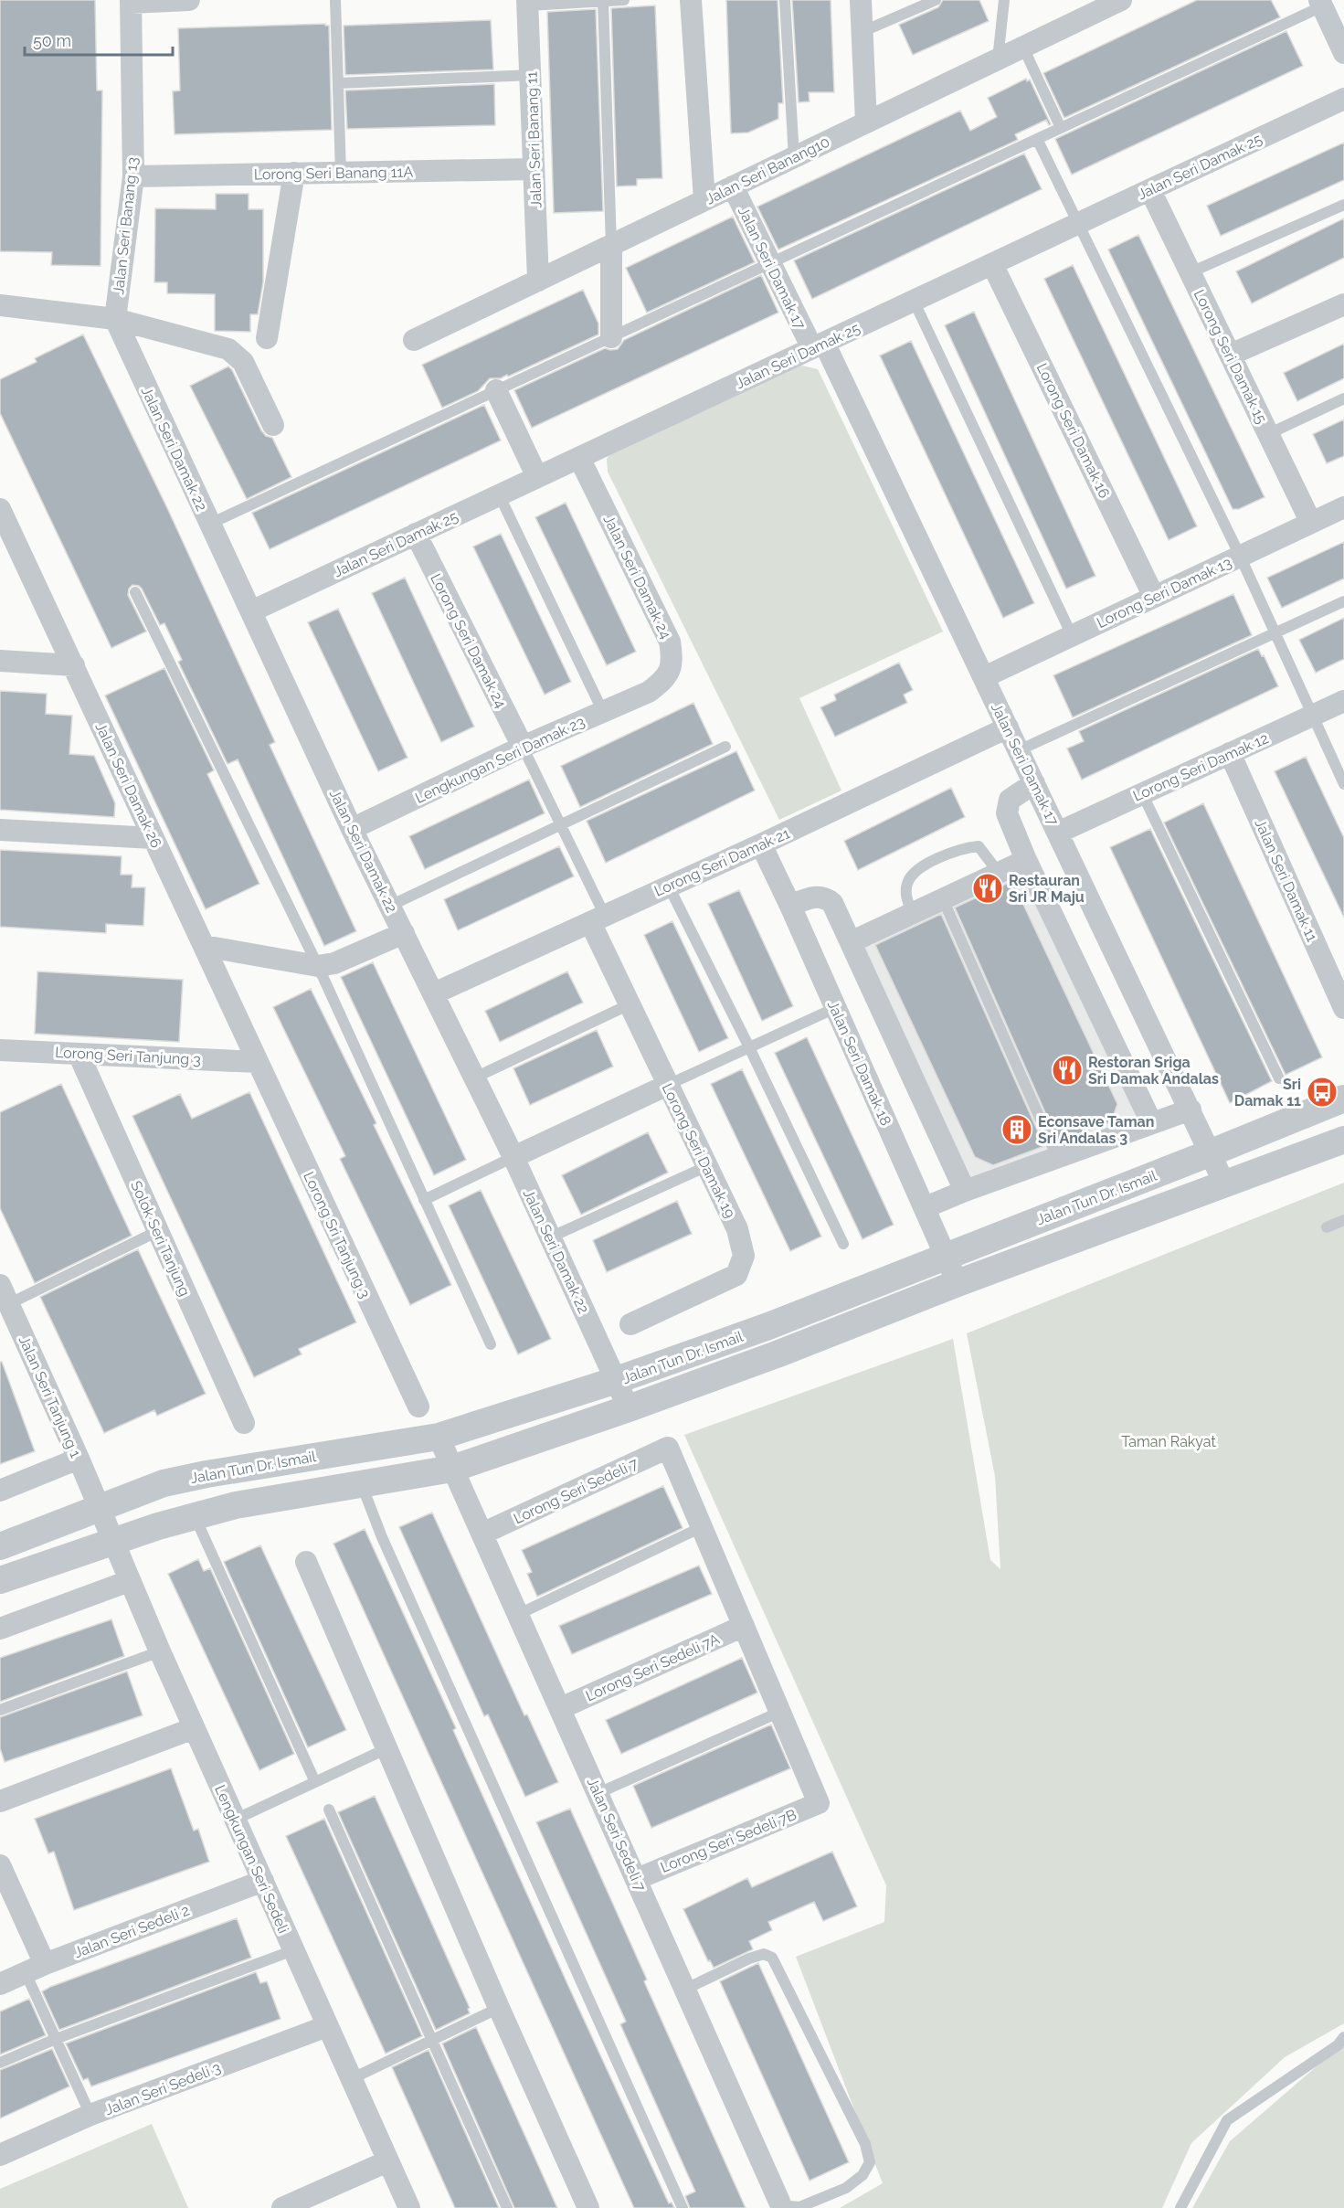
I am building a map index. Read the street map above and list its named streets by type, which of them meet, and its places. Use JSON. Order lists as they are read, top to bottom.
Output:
{
  "streets": {
    "street": [
      "Jalan Seri Banang 11",
      "Jalan Seri Damak 25",
      "Jalan Seri Banang10",
      "Lorong Seri Banang 11A",
      "Jalan Seri Banang 13",
      "Jalan Seri Damak 17",
      "Lorong Seri Damak 15",
      "Lorong Seri Damak 16",
      "Jalan Seri Damak 22",
      "Jalan Seri Damak 24",
      "Lorong Seri Damak 13",
      "Lorong Seri Damak 24",
      "Lengkungan Seri Damak 23",
      "Lorong Seri Damak 12",
      "Jalan Seri Damak 26",
      "Lorong Seri Damak 21",
      "Jalan Seri Damak 11",
      "Lorong Seri Tanjung 3",
      "Jalan Seri Damak 18",
      "Lorong Seri Damak 19",
      "Jalan Tun Dr. Ismail",
      "Lorong Sri Tanjung 3",
      "Solok Seri Tanjung",
      "Jalan Seri Tanjung 1",
      "Lorong Seri Sedeli 7",
      "Lorong Seri Sedeli 7A",
      "Jalan Seri Sedeli 7",
      "Lorong Seri Sedeli 7B",
      "Lengkungan Seri Sedeli",
      "Jalan Seri Sedeli 2",
      "Jalan Seri Sedeli 3"
    ]
  },
  "crossings": [
    ["Jalan Seri Banang 11", "Jalan Seri Banang10"],
    ["Jalan Seri Banang 11", "Lorong Seri Banang 11A"],
    ["Jalan Seri Damak 25", "Jalan Seri Damak 17"],
    ["Jalan Seri Damak 25", "Lorong Seri Damak 15"],
    ["Jalan Seri Damak 25", "Lorong Seri Damak 16"],
    ["Jalan Seri Damak 25", "Jalan Seri Damak 22"],
    ["Jalan Seri Damak 25", "Jalan Seri Damak 24"],
    ["Jalan Seri Damak 25", "Lorong Seri Damak 24"],
    ["Jalan Seri Banang10", "Jalan Seri Damak 17"],
    ["Lorong Seri Banang 11A", "Jalan Seri Banang 13"],
    ["Jalan Seri Banang 13", "Jalan Seri Damak 22"],
    ["Jalan Seri Damak 17", "Lorong Seri Damak 13"],
    ["Jalan Seri Damak 17", "Lorong Seri Damak 12"],
    ["Jalan Seri Damak 17", "Lorong Seri Damak 21"],
    ["Jalan Seri Damak 17", "Jalan Tun Dr. Ismail"],
    ["Lorong Seri Damak 15", "Lorong Seri Damak 13"],
    ["Lorong Seri Damak 16", "Lorong Seri Damak 13"],
    ["Jalan Seri Damak 22", "Lengkungan Seri Damak 23"],
    ["Jalan Seri Damak 22", "Lorong Seri Damak 21"],
    ["Jalan Seri Damak 22", "Jalan Tun Dr. Ismail"],
    ["Jalan Seri Damak 24", "Lengkungan Seri Damak 23"],
    ["Lorong Seri Damak 24", "Lengkungan Seri Damak 23"],
    ["Lorong Seri Damak 12", "Jalan Seri Damak 11"],
    ["Jalan Seri Damak 26", "Lorong Seri Tanjung 3"],
    ["Jalan Seri Damak 26", "Lorong Sri Tanjung 3"],
    ["Lorong Seri Damak 21", "Jalan Seri Damak 18"],
    ["Lorong Seri Damak 21", "Lorong Seri Damak 19"],
    ["Lorong Seri Tanjung 3", "Lorong Sri Tanjung 3"],
    ["Lorong Seri Tanjung 3", "Solok Seri Tanjung"],
    ["Jalan Seri Damak 18", "Jalan Tun Dr. Ismail"],
    ["Jalan Tun Dr. Ismail", "Jalan Seri Tanjung 1"],
    ["Jalan Tun Dr. Ismail", "Jalan Seri Sedeli 7"],
    ["Jalan Tun Dr. Ismail", "Lengkungan Seri Sedeli"],
    ["Jalan Seri Tanjung 1", "Lengkungan Seri Sedeli"],
    ["Lorong Seri Sedeli 7", "Jalan Seri Sedeli 7"],
    ["Lorong Seri Sedeli 7A", "Jalan Seri Sedeli 7"],
    ["Jalan Seri Sedeli 7", "Lorong Seri Sedeli 7B"],
    ["Lengkungan Seri Sedeli", "Jalan Seri Sedeli 2"],
    ["Lengkungan Seri Sedeli", "Jalan Seri Sedeli 3"]
  ],
  "parks": ["Taman Rakyat"],
  "places": {
    "restaurant": ["Restauran Sri JR Maju", "Restoran Sriga Sri Damak Andalas"],
    "bus stop": ["Sri Damak 11"],
    "building": ["Econsave Taman Sri Andalas 3"]
  },
  "scale_bar": "50 m"
}
